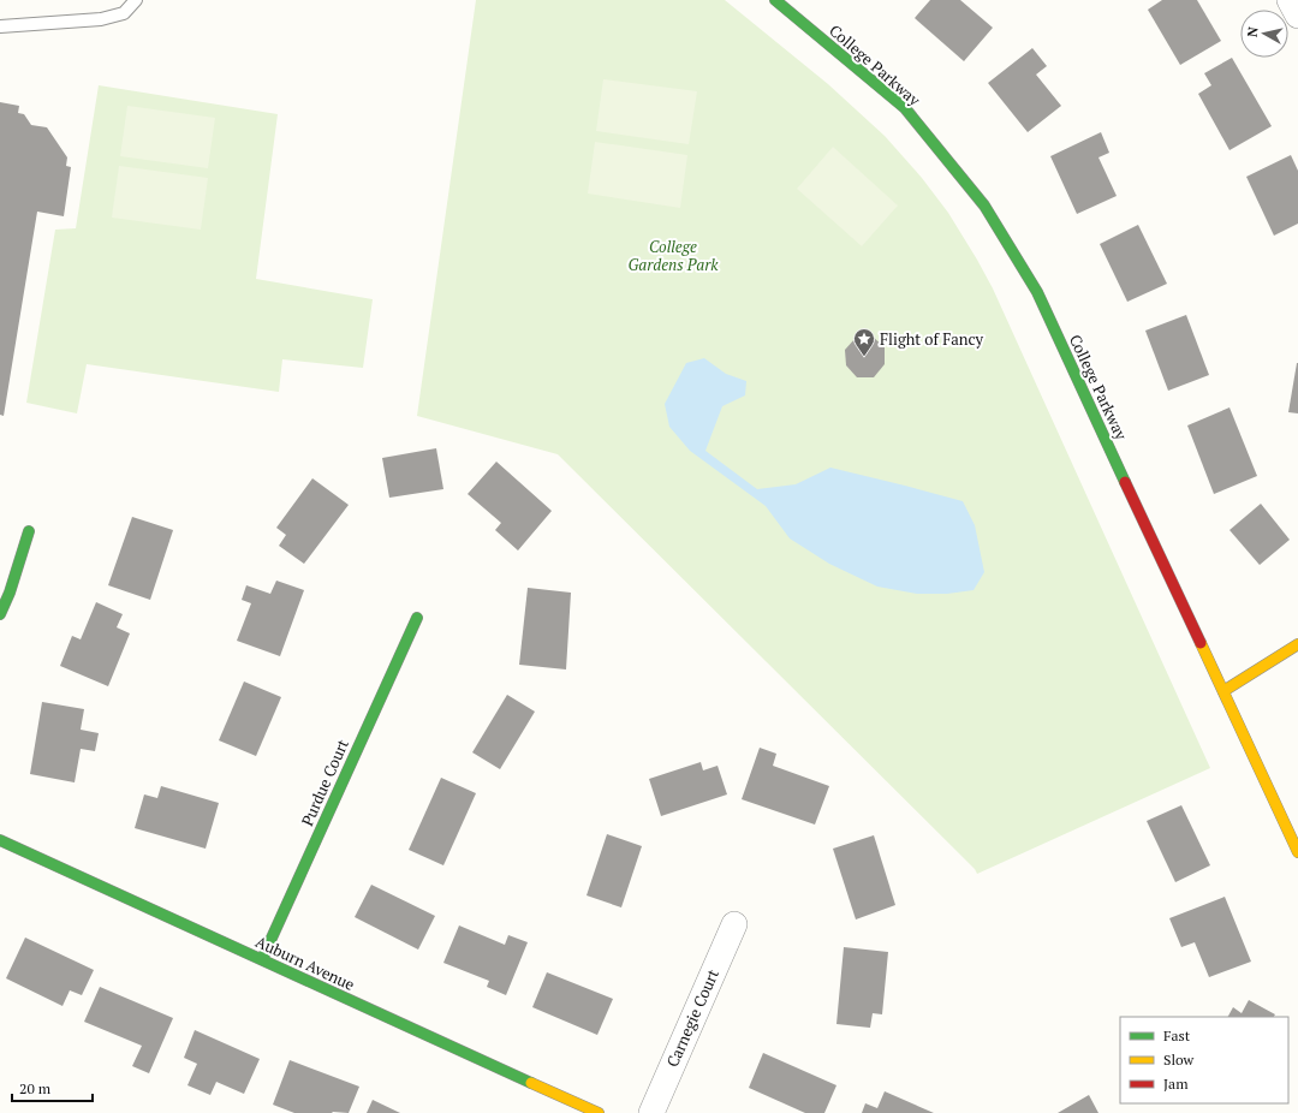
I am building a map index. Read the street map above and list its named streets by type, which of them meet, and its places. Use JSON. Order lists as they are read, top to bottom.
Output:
{
  "streets": {
    "street": [
      "College Parkway",
      "Purdue Court",
      "Auburn Avenue",
      "Carnegie Court"
    ]
  },
  "crossings": [
    ["Purdue Court", "Auburn Avenue"]
  ],
  "parks": ["College Gardens Park"],
  "places": {
    "place": ["Flight of Fancy"]
  },
  "legend": ["Fast", "Slow", "Jam"],
  "scale_bar": "20 m",
  "north": "left"
}
